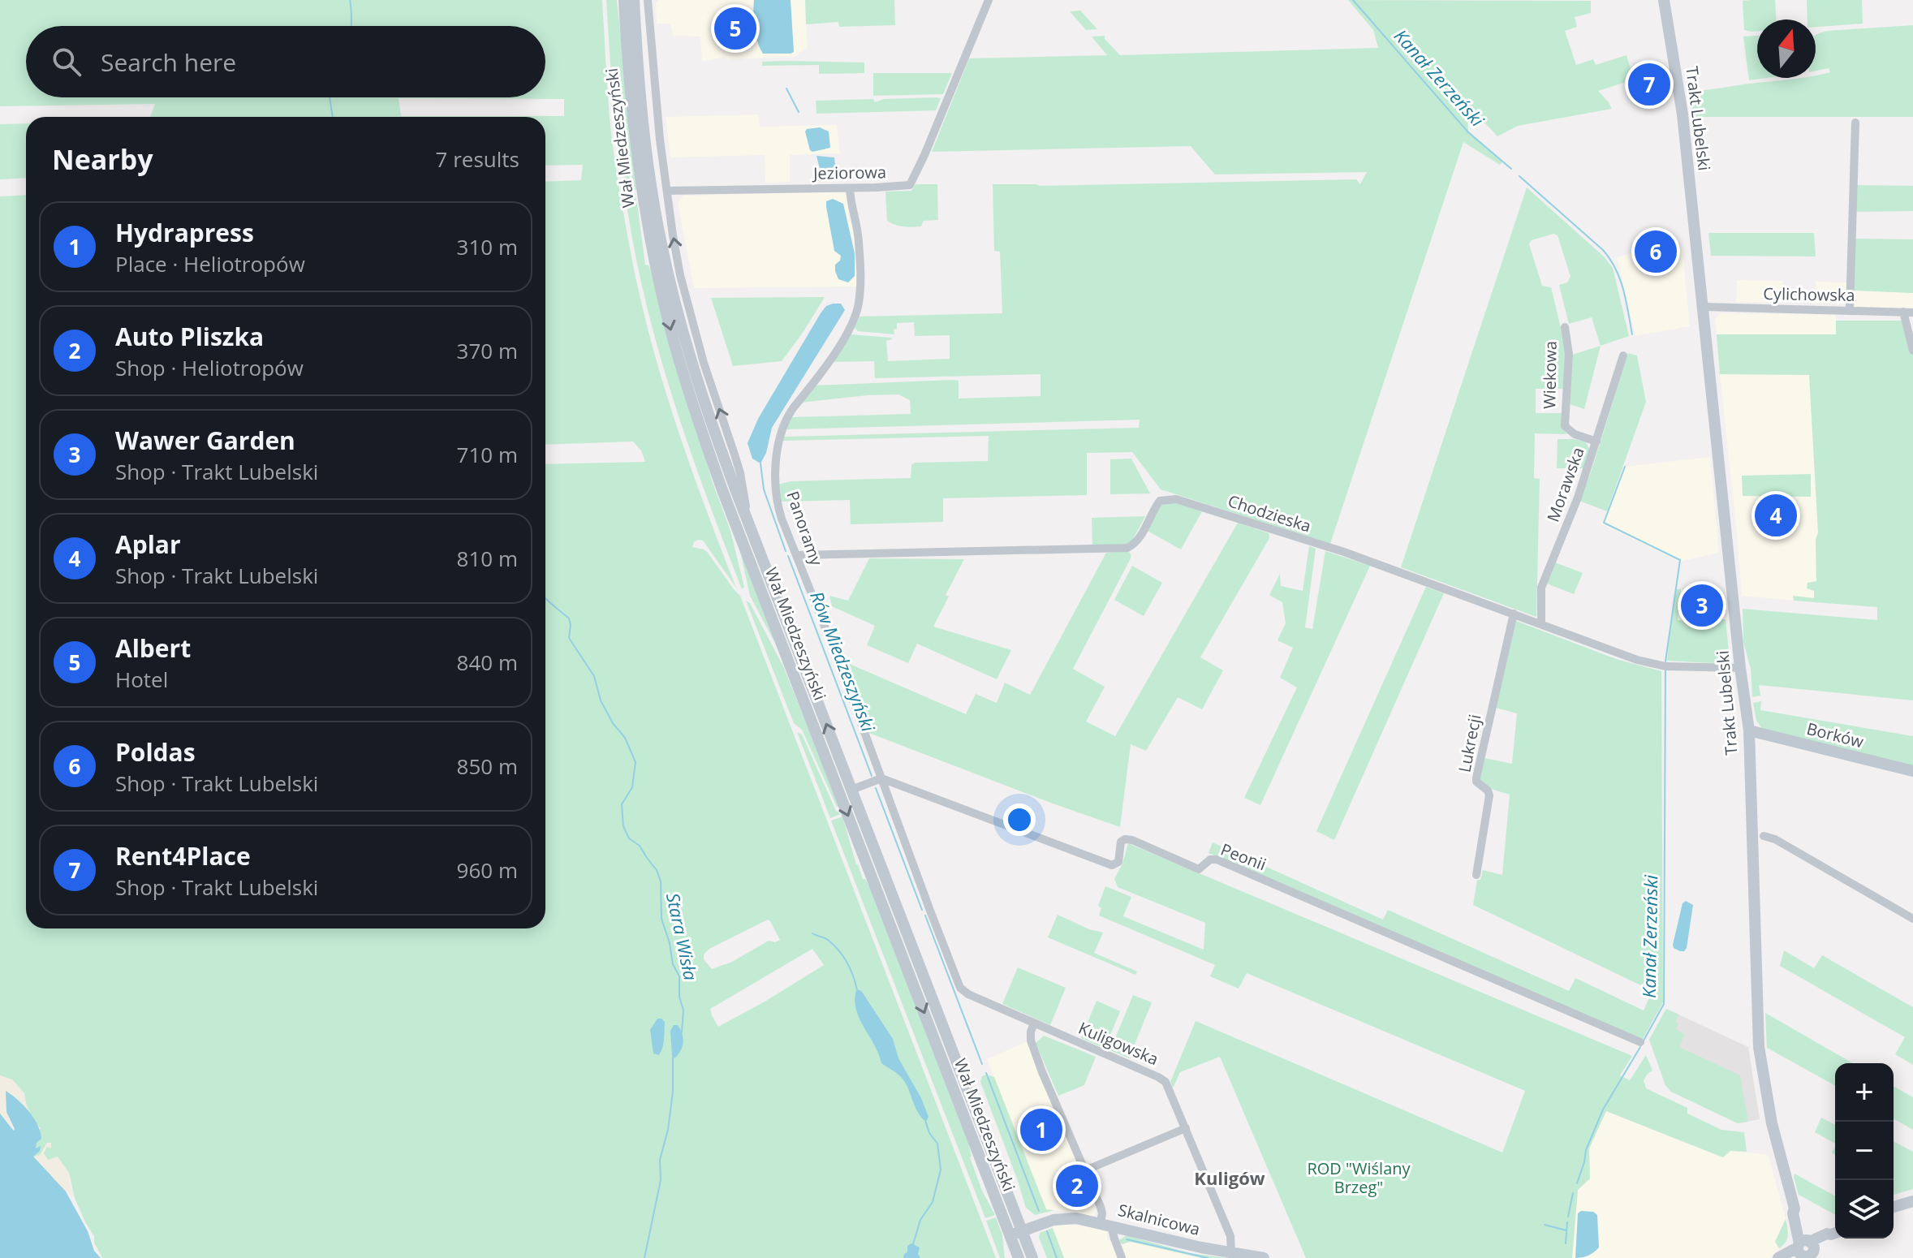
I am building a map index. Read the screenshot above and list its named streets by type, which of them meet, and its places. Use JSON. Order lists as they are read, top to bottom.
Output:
{
  "streets": {
    "main road": [
      "Trakt Lubelski",
      "Wał Miedzeszyński",
      "Borków",
      "Skalnicowa"
    ],
    "street": [
      "Jeziorowa",
      "Cylichowska",
      "Wiekowa",
      "Morawska",
      "Chodzieska",
      "Panoramy",
      "Lukrecji",
      "Peonii",
      "Kuligowska"
    ]
  },
  "crossings": [
    ["Trakt Lubelski", "Cylichowska"],
    ["Trakt Lubelski", "Chodzieska"],
    ["Trakt Lubelski", "Borków"],
    ["Wał Miedzeszyński", "Jeziorowa"],
    ["Wał Miedzeszyński", "Skalnicowa"],
    ["Jeziorowa", "Panoramy"],
    ["Wiekowa", "Morawska"],
    ["Morawska", "Chodzieska"],
    ["Chodzieska", "Panoramy"],
    ["Chodzieska", "Lukrecji"],
    ["Panoramy", "Peonii"],
    ["Panoramy", "Kuligowska"],
    ["Kuligowska", "Skalnicowa"]
  ],
  "districts": ["Kuligów"],
  "water": ["Kanał Zerzeński", "Rów Miedzeszyński", "Stara Wisła"],
  "parks": ["ROD \"Wiślany Brzeg\""],
  "north": "top",
  "page": {
    "pins": [
      "5",
      "7",
      "6",
      "4",
      "3",
      "1",
      "2"
    ],
    "search": "Search here",
    "heading": ["Nearby", "7 results"],
    "list": [
      {
        "mark": "1",
        "name": "Hydrapress",
        "note": "Place · Heliotropów",
        "value": "310 m"
      },
      {
        "mark": "2",
        "name": "Auto Pliszka",
        "note": "Shop · Heliotropów",
        "value": "370 m"
      },
      {
        "mark": "3",
        "name": "Wawer Garden",
        "note": "Shop · Trakt Lubelski",
        "value": "710 m"
      },
      {
        "mark": "4",
        "name": "Aplar",
        "note": "Shop · Trakt Lubelski",
        "value": "810 m"
      },
      {
        "mark": "5",
        "name": "Albert",
        "note": "Hotel",
        "value": "840 m"
      },
      {
        "mark": "6",
        "name": "Poldas",
        "note": "Shop · Trakt Lubelski",
        "value": "850 m"
      },
      {
        "mark": "7",
        "name": "Rent4Place",
        "note": "Shop · Trakt Lubelski",
        "value": "960 m"
      }
    ],
    "map_buttons": ["+", "−"]
  }
}
